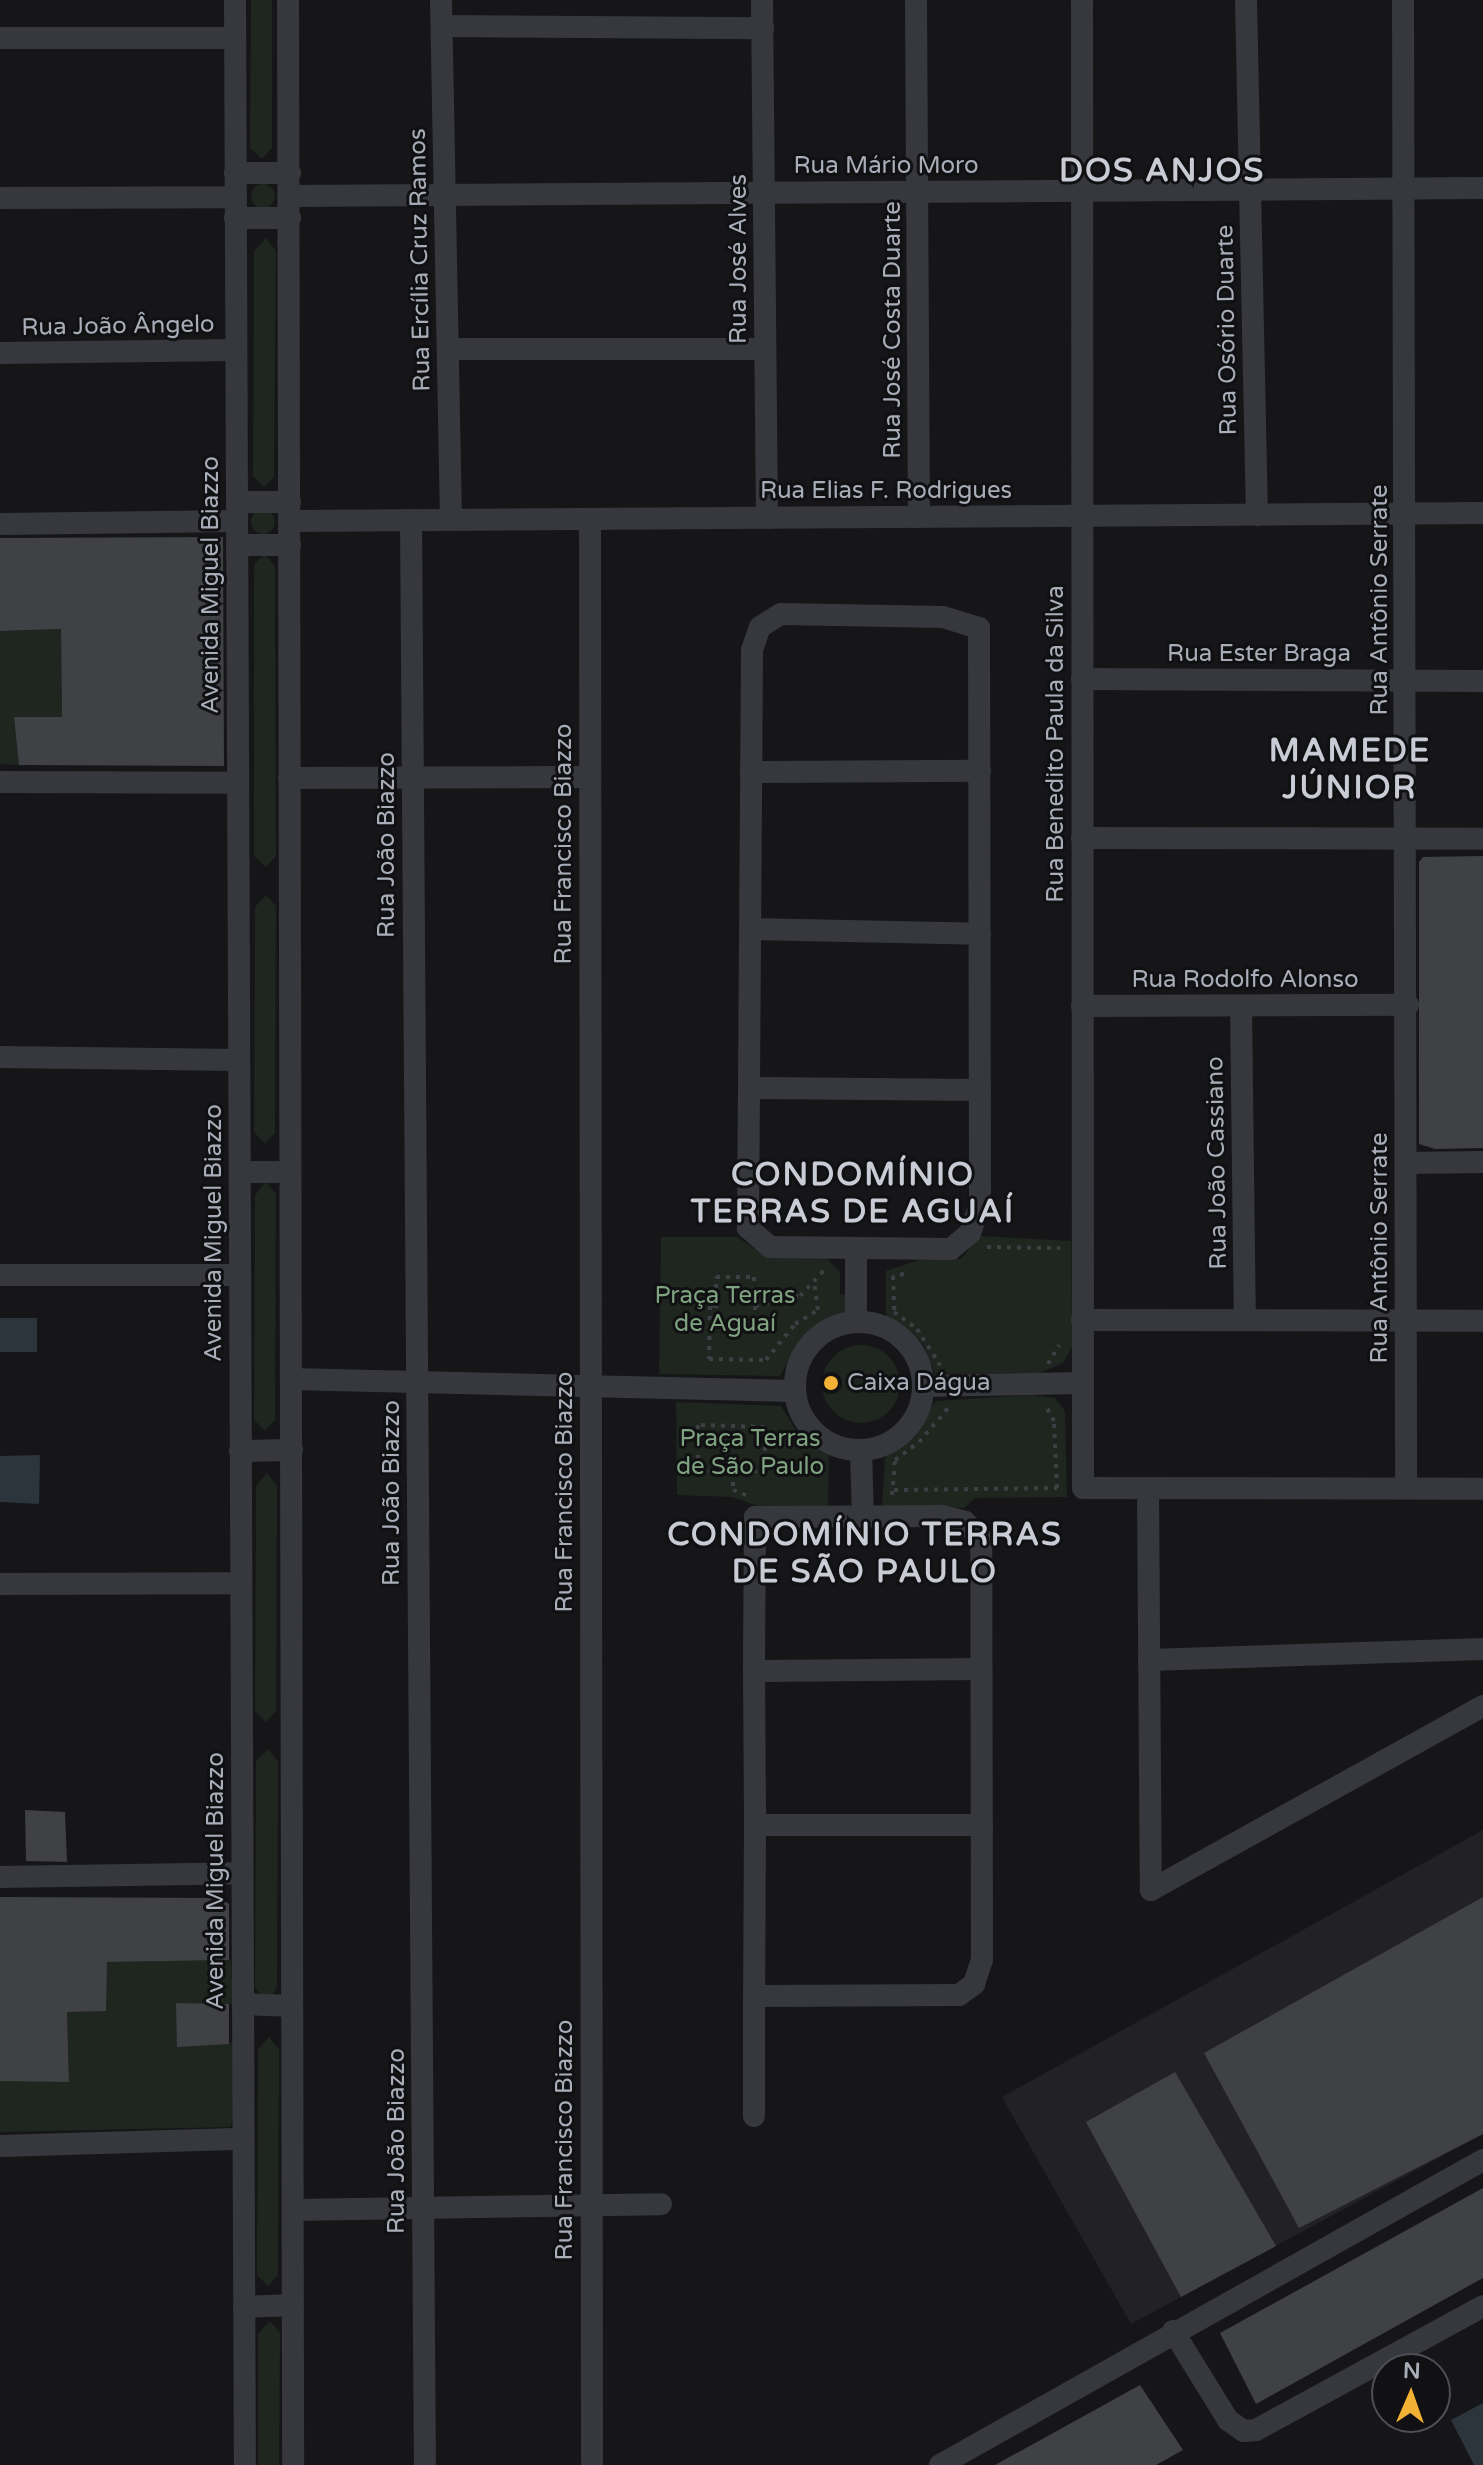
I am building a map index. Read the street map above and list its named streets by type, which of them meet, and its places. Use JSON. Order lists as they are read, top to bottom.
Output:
{
  "streets": {
    "street": [
      "Rua Mário Moro",
      "Rua José Alves",
      "Rua Ercília Cruz Ramos",
      "Rua João Ângelo",
      "Rua José Costa Duarte",
      "Rua Osório Duarte",
      "Rua Elias F. Rodrigues",
      "Avenida Miguel Biazzo",
      "Rua Antônio Serrate",
      "Rua Ester Braga",
      "Rua Benedito Paula da Silva",
      "Rua Francisco Biazzo",
      "Rua João Biazzo",
      "Rua Rodolfo Alonso",
      "Rua João Cassiano"
    ]
  },
  "crossings": [
    ["Rua Mário Moro", "Rua José Alves"],
    ["Rua Mário Moro", "Rua Ercília Cruz Ramos"],
    ["Rua Mário Moro", "Rua José Costa Duarte"],
    ["Rua Mário Moro", "Rua Osório Duarte"],
    ["Rua Mário Moro", "Avenida Miguel Biazzo"],
    ["Rua Mário Moro", "Rua Antônio Serrate"],
    ["Rua Mário Moro", "Rua Benedito Paula da Silva"],
    ["Rua José Alves", "Rua Elias F. Rodrigues"],
    ["Rua Ercília Cruz Ramos", "Rua Elias F. Rodrigues"],
    ["Rua João Ângelo", "Avenida Miguel Biazzo"],
    ["Rua José Costa Duarte", "Rua Elias F. Rodrigues"],
    ["Rua Osório Duarte", "Rua Elias F. Rodrigues"],
    ["Rua Elias F. Rodrigues", "Avenida Miguel Biazzo"],
    ["Rua Elias F. Rodrigues", "Rua Antônio Serrate"],
    ["Rua Elias F. Rodrigues", "Rua Benedito Paula da Silva"],
    ["Rua Elias F. Rodrigues", "Rua Francisco Biazzo"],
    ["Rua Elias F. Rodrigues", "Rua João Biazzo"],
    ["Rua Antônio Serrate", "Rua Ester Braga"],
    ["Rua Antônio Serrate", "Rua Rodolfo Alonso"],
    ["Rua Ester Braga", "Rua Benedito Paula da Silva"],
    ["Rua Benedito Paula da Silva", "Rua Rodolfo Alonso"],
    ["Rua Rodolfo Alonso", "Rua João Cassiano"]
  ],
  "districts": [
    "DOS ANJOS",
    "MAMEDE JÚNIOR",
    "CONDOMÍNIO TERRAS DE AGUAÍ",
    "CONDOMÍNIO TERRAS DE SÃO PAULO"
  ],
  "parks": ["Praça Terras de Aguaí", "Praça Terras de São Paulo"],
  "places": ["Caixa Dágua"],
  "north": "top"
}
